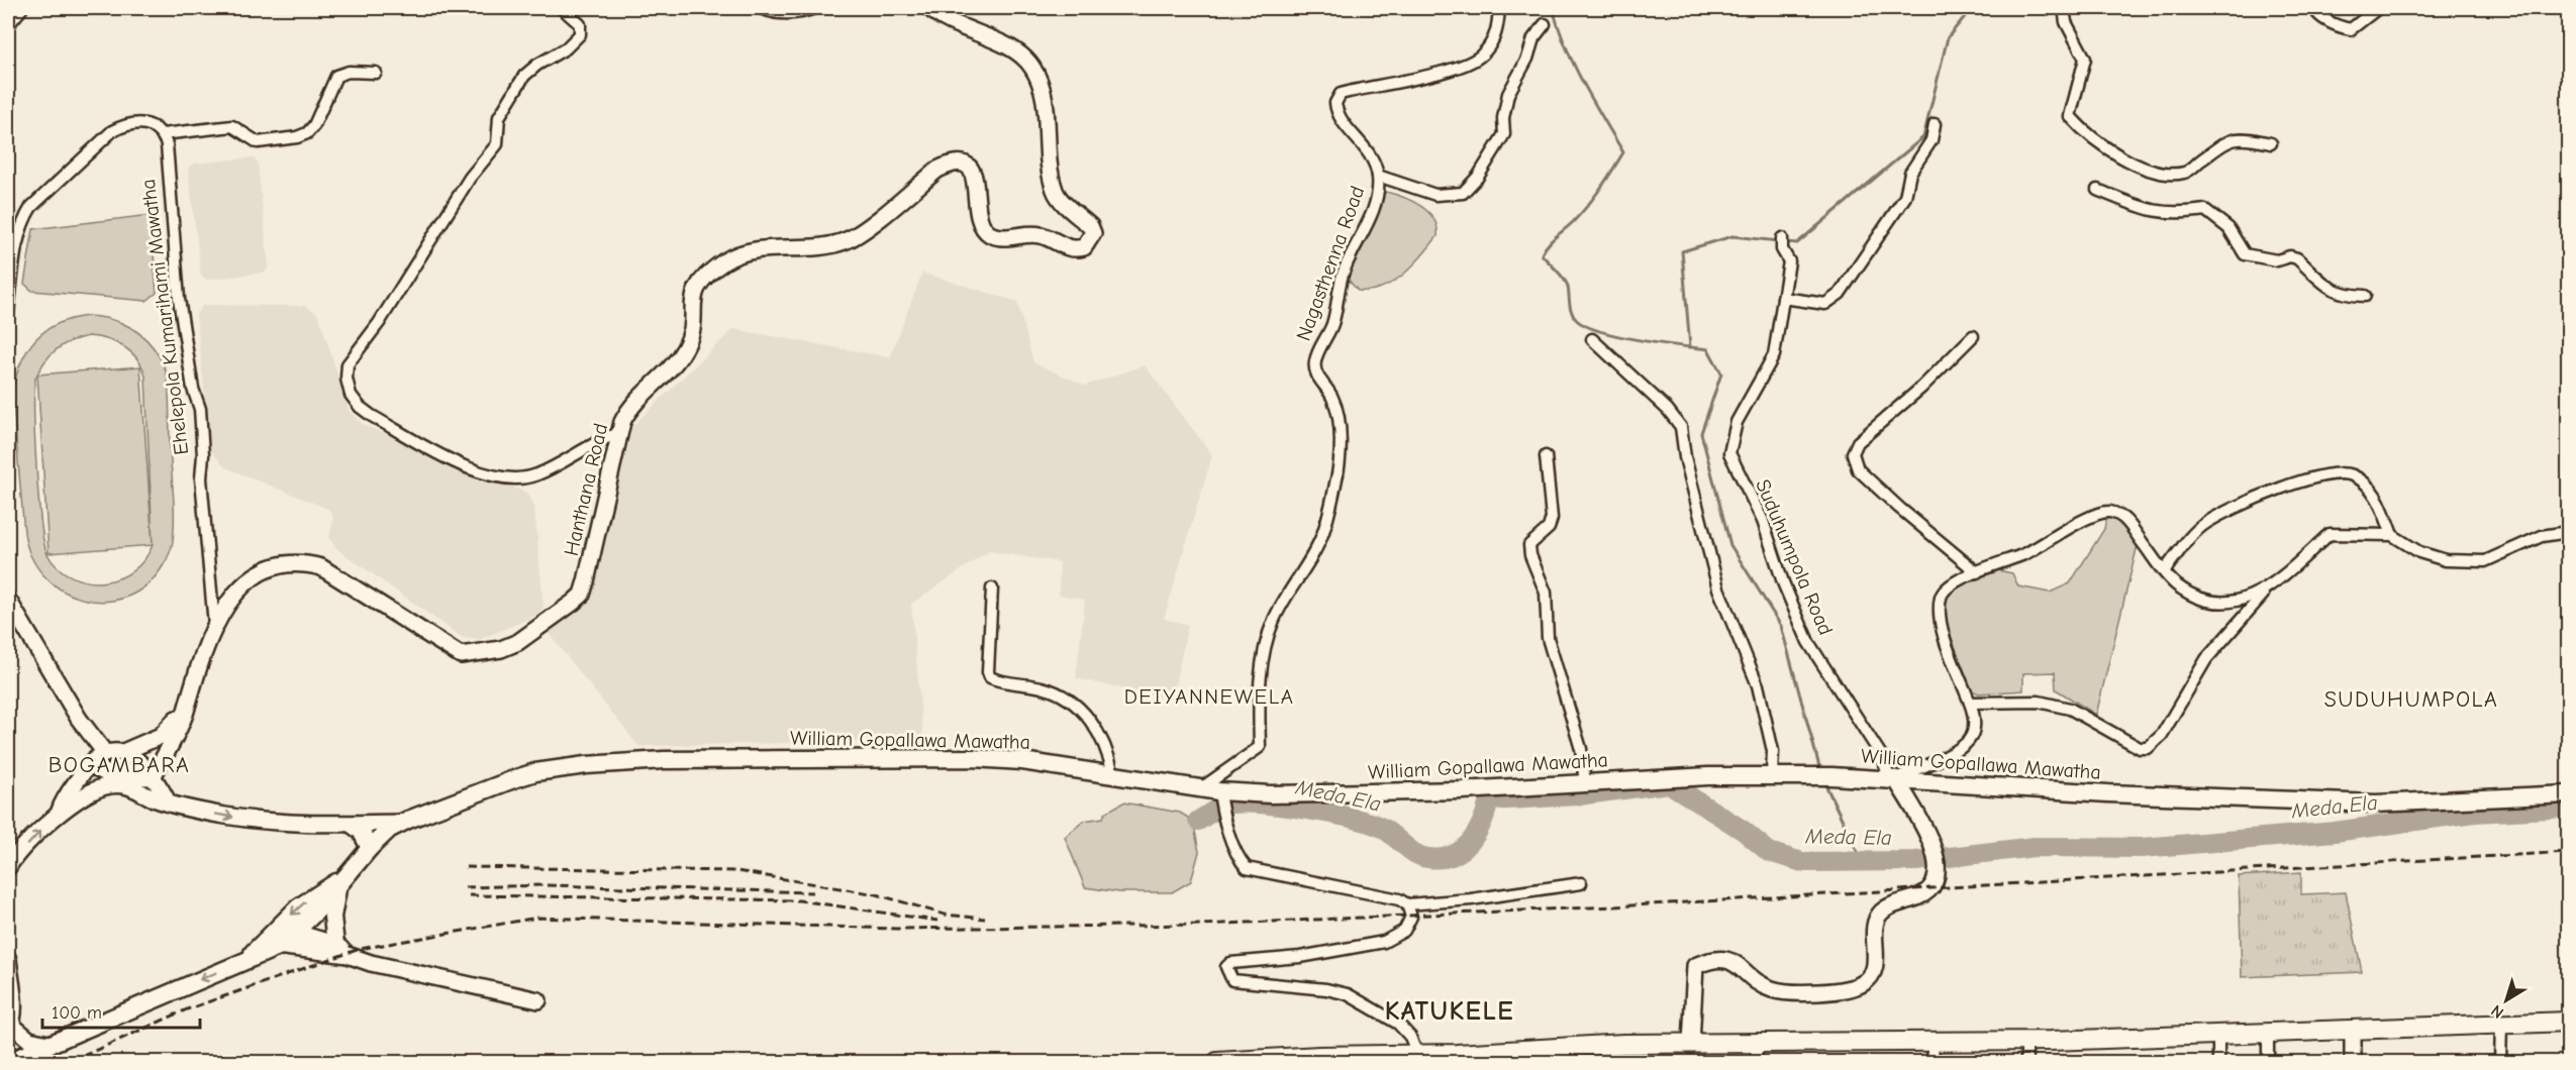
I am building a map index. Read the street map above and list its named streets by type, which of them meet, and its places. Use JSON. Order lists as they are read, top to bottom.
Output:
{
  "streets": {
    "main road": ["William Gopallawa Mawatha"],
    "street": [
      "Nagasthenna Road",
      "Ehelepola Kumarihami Mawatha",
      "Hanthana Road",
      "Suduhumpola Road"
    ]
  },
  "crossings": [
    ["Nagasthenna Road", "William Gopallawa Mawatha"],
    ["Ehelepola Kumarihami Mawatha", "Hanthana Road"],
    ["Suduhumpola Road", "William Gopallawa Mawatha"]
  ],
  "districts": [
    "DEIYANNEWELA",
    "SUDUHUMPOLA",
    "BOGAMBARA",
    "KATUKELE"
  ],
  "water": ["Meda Ela"],
  "scale_bar": "100 m",
  "north": "bottom left"
}
